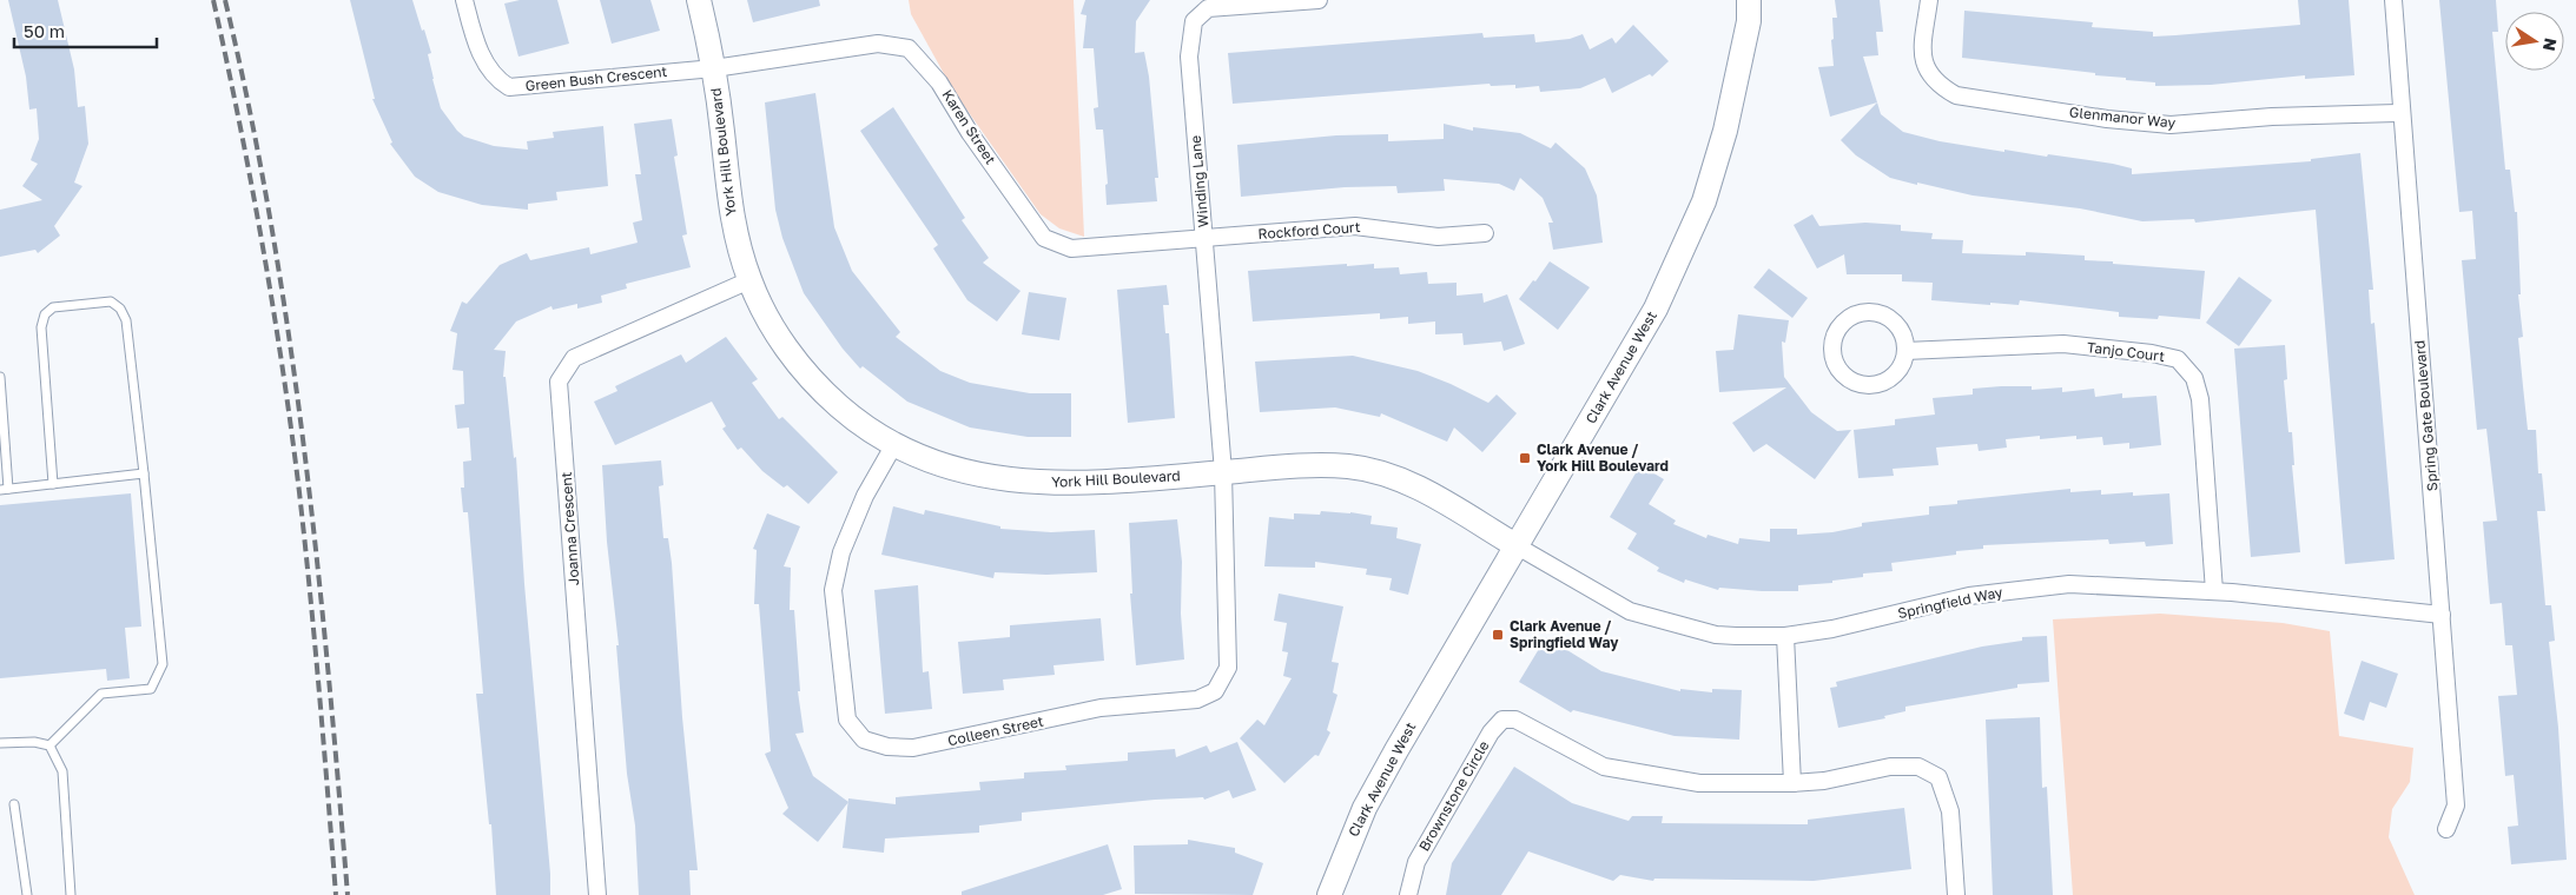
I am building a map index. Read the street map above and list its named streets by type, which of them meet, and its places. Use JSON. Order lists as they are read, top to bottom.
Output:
{
  "streets": {
    "street": [
      "Green Bush Crescent",
      "Glenmanor Way",
      "Karen Street",
      "York Hill Boulevard",
      "Winding Lane",
      "Rockford Court",
      "Tanjo Court",
      "Clark Avenue West",
      "Spring Gate Boulevard",
      "Joanna Crescent",
      "Springfield Way",
      "Colleen Street",
      "Brownstone Circle"
    ]
  },
  "crossings": [
    ["Green Bush Crescent", "Karen Street"],
    ["Green Bush Crescent", "York Hill Boulevard"],
    ["Glenmanor Way", "Spring Gate Boulevard"],
    ["Karen Street", "York Hill Boulevard"],
    ["Karen Street", "Winding Lane"],
    ["Karen Street", "Rockford Court"],
    ["York Hill Boulevard", "Winding Lane"],
    ["York Hill Boulevard", "Clark Avenue West"],
    ["York Hill Boulevard", "Joanna Crescent"],
    ["York Hill Boulevard", "Springfield Way"],
    ["York Hill Boulevard", "Colleen Street"],
    ["Winding Lane", "Rockford Court"],
    ["Winding Lane", "Colleen Street"],
    ["Tanjo Court", "Springfield Way"],
    ["Clark Avenue West", "Springfield Way"],
    ["Spring Gate Boulevard", "Springfield Way"]
  ],
  "places": {
    "transit": ["Clark Avenue / York Hill Boulevard", "Clark Avenue / Springfield Way"]
  },
  "scale_bar": "50 m",
  "north": "right"
}
